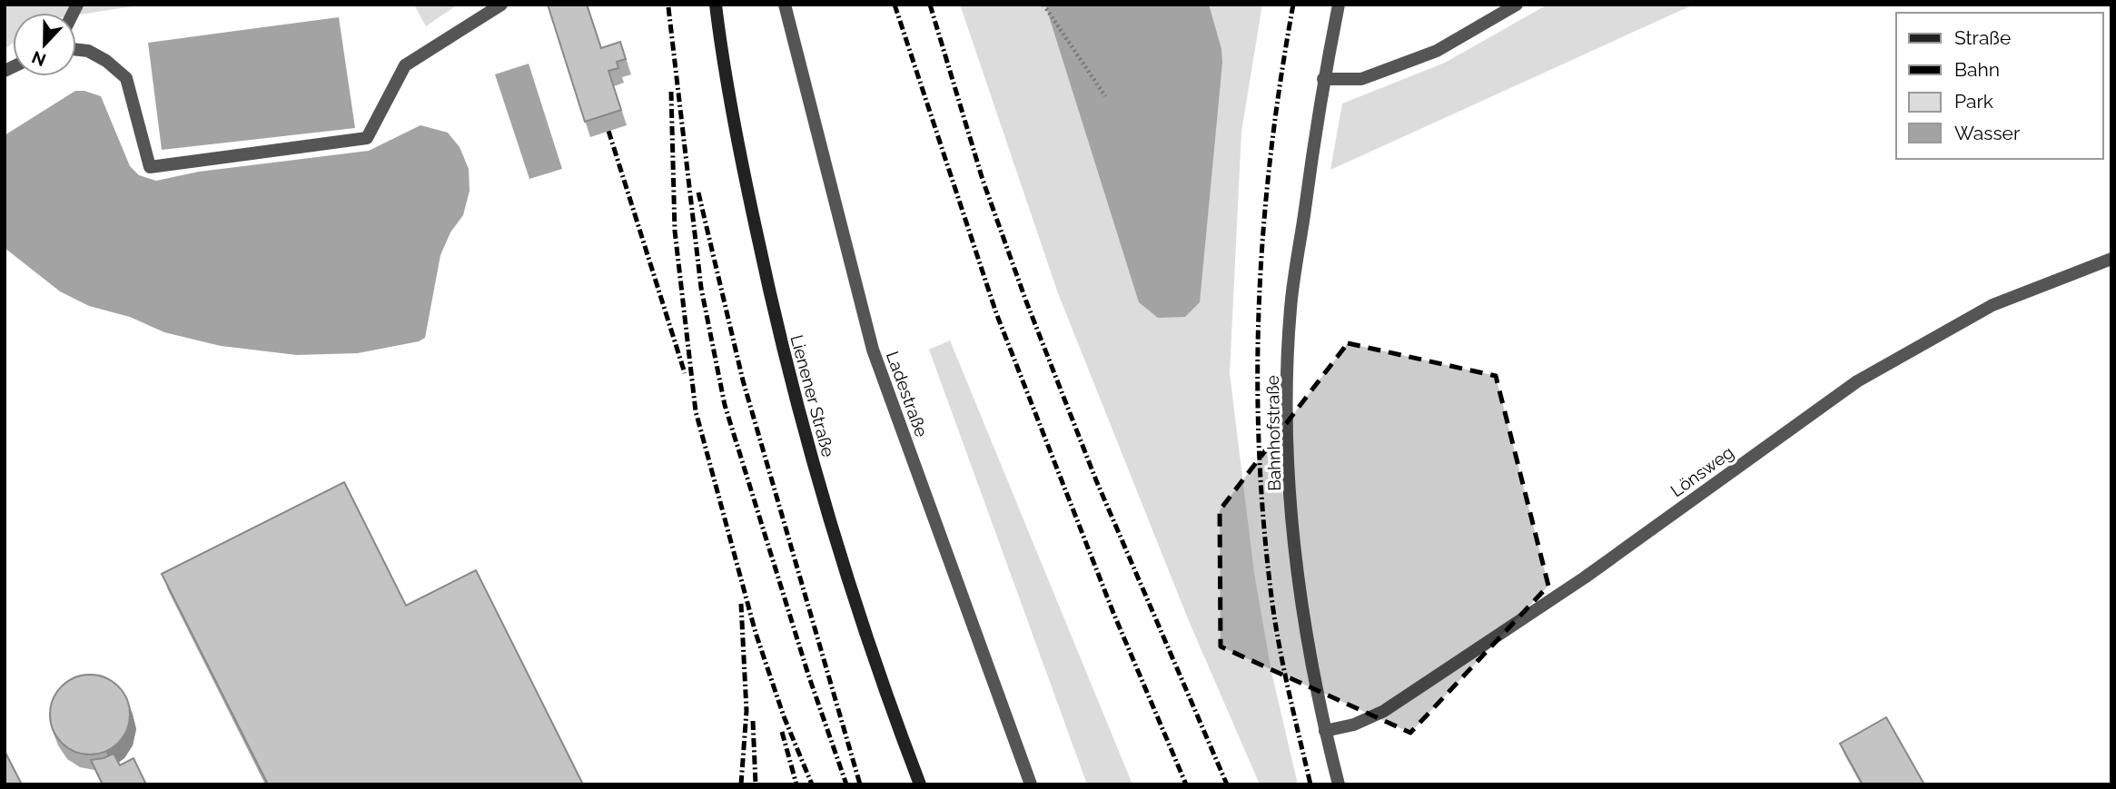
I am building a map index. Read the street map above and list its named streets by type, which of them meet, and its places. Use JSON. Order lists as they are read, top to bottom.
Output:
{
  "streets": {
    "street": [
      "Ladestraße",
      "Lienener Straße",
      "Bahnhofstraße",
      "Lönsweg"
    ]
  },
  "crossings": [
    ["Bahnhofstraße", "Lönsweg"]
  ],
  "legend": [
    "Straße",
    "Bahn",
    "Park",
    "Wasser"
  ],
  "north": "bottom"
}
